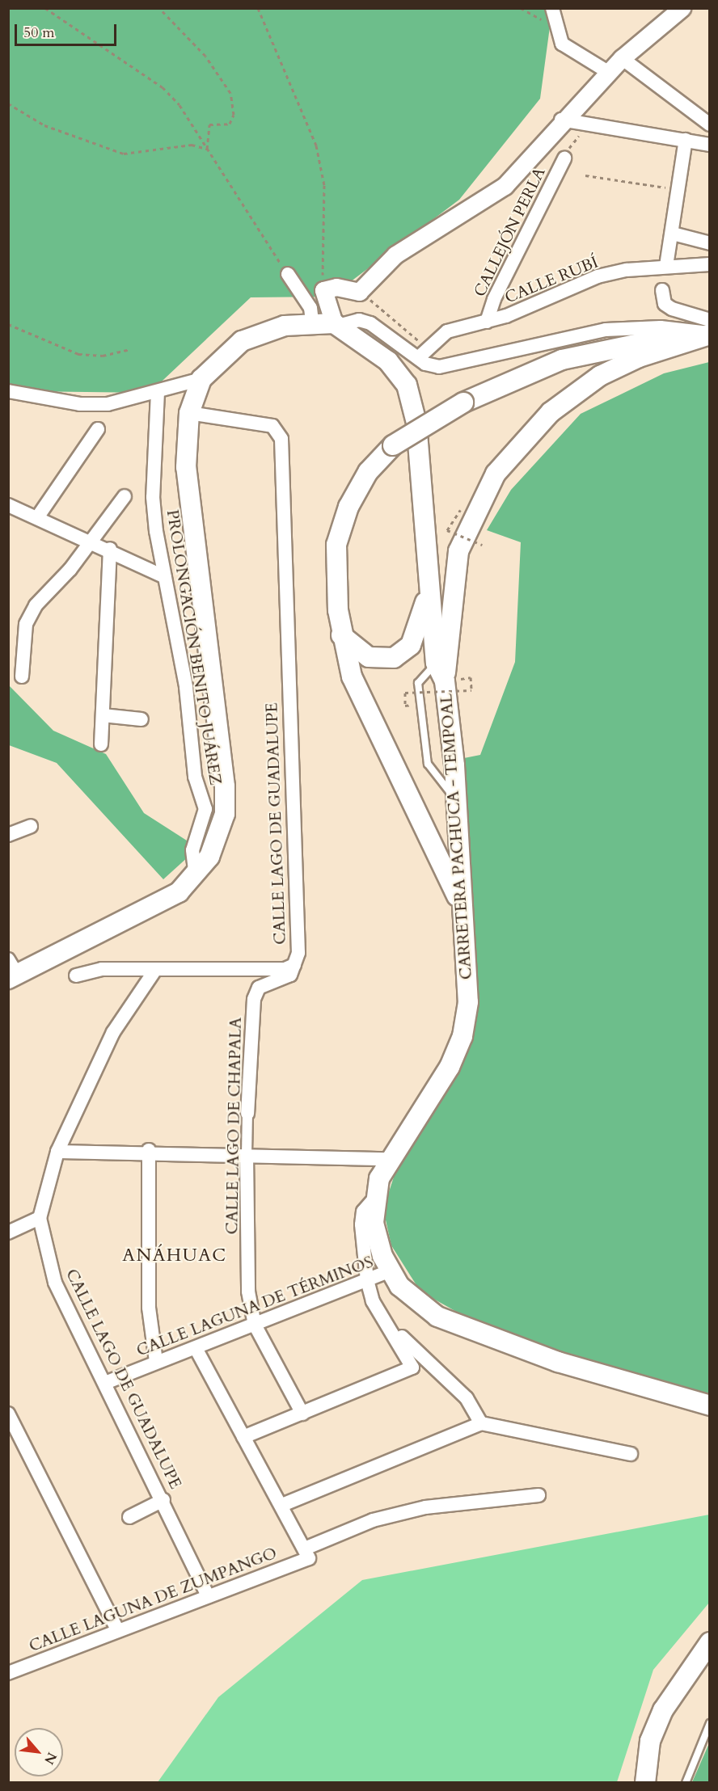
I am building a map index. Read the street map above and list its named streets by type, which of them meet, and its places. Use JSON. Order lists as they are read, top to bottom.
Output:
{
  "streets": {
    "main road": ["CARRETERA PACHUCA - TEMPOAL"],
    "street": [
      "CALLEJÓN PERLA",
      "CALLE RUBÍ",
      "PROLONGACIÓN BENITO JUÁREZ",
      "CALLE LAGO DE GUADALUPE",
      "CALLE LAGO DE CHAPALA",
      "CALLE LAGUNA DE TÉRMINOS",
      "CALLE LAGUNA DE ZUMPANGO"
    ]
  },
  "crossings": [
    ["CALLEJÓN PERLA", "CALLE RUBÍ"],
    ["PROLONGACIÓN BENITO JUÁREZ", "CARRETERA PACHUCA - TEMPOAL"],
    ["CALLE LAGO DE GUADALUPE", "CARRETERA PACHUCA - TEMPOAL"],
    ["CALLE LAGO DE GUADALUPE", "CALLE LAGO DE CHAPALA"],
    ["CALLE LAGO DE GUADALUPE", "CALLE LAGUNA DE TÉRMINOS"],
    ["CALLE LAGO DE GUADALUPE", "CALLE LAGUNA DE ZUMPANGO"],
    ["CARRETERA PACHUCA - TEMPOAL", "CALLE LAGUNA DE TÉRMINOS"],
    ["CALLE LAGO DE CHAPALA", "CALLE LAGUNA DE TÉRMINOS"]
  ],
  "districts": ["ANÁHUAC"],
  "scale_bar": "50 m",
  "north": "bottom right"
}
